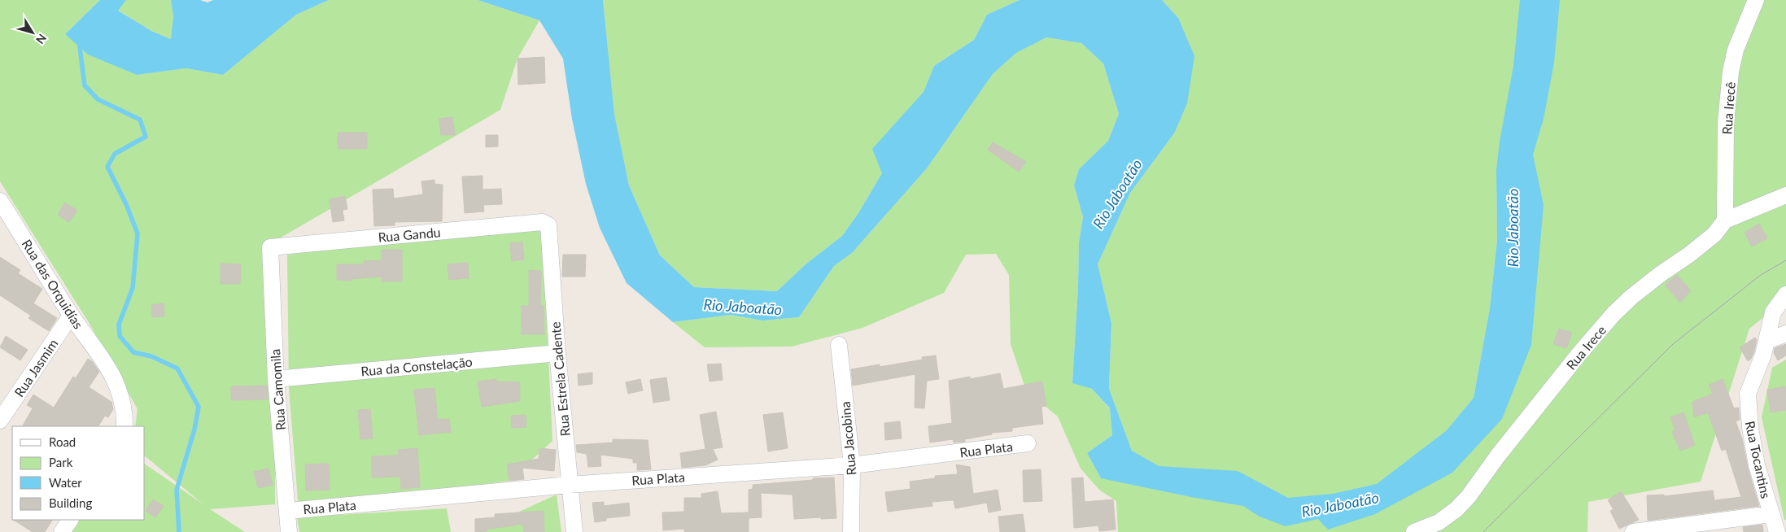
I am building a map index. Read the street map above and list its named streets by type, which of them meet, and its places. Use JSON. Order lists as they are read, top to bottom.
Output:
{
  "streets": {
    "street": [
      "Rua Irecê",
      "Rua Gandu",
      "Rua das Orquidías",
      "Rua Irece",
      "Rua da Constelação",
      "Rua Jasmim",
      "Rua Estrela Cadente",
      "Rua Camomila",
      "Rua Jacobina",
      "Rua Plata",
      "Rua Tocantins"
    ]
  },
  "crossings": [
    ["Rua Irecê", "Rua Irece"],
    ["Rua Gandu", "Rua Estrela Cadente"],
    ["Rua Gandu", "Rua Camomila"],
    ["Rua das Orquidías", "Rua Jasmim"],
    ["Rua da Constelação", "Rua Estrela Cadente"],
    ["Rua da Constelação", "Rua Camomila"],
    ["Rua Estrela Cadente", "Rua Plata"],
    ["Rua Camomila", "Rua Plata"],
    ["Rua Jacobina", "Rua Plata"]
  ],
  "water": ["Rio Jaboatão"],
  "legend": [
    "Road",
    "Park",
    "Water",
    "Building"
  ],
  "north": "bottom right"
}
